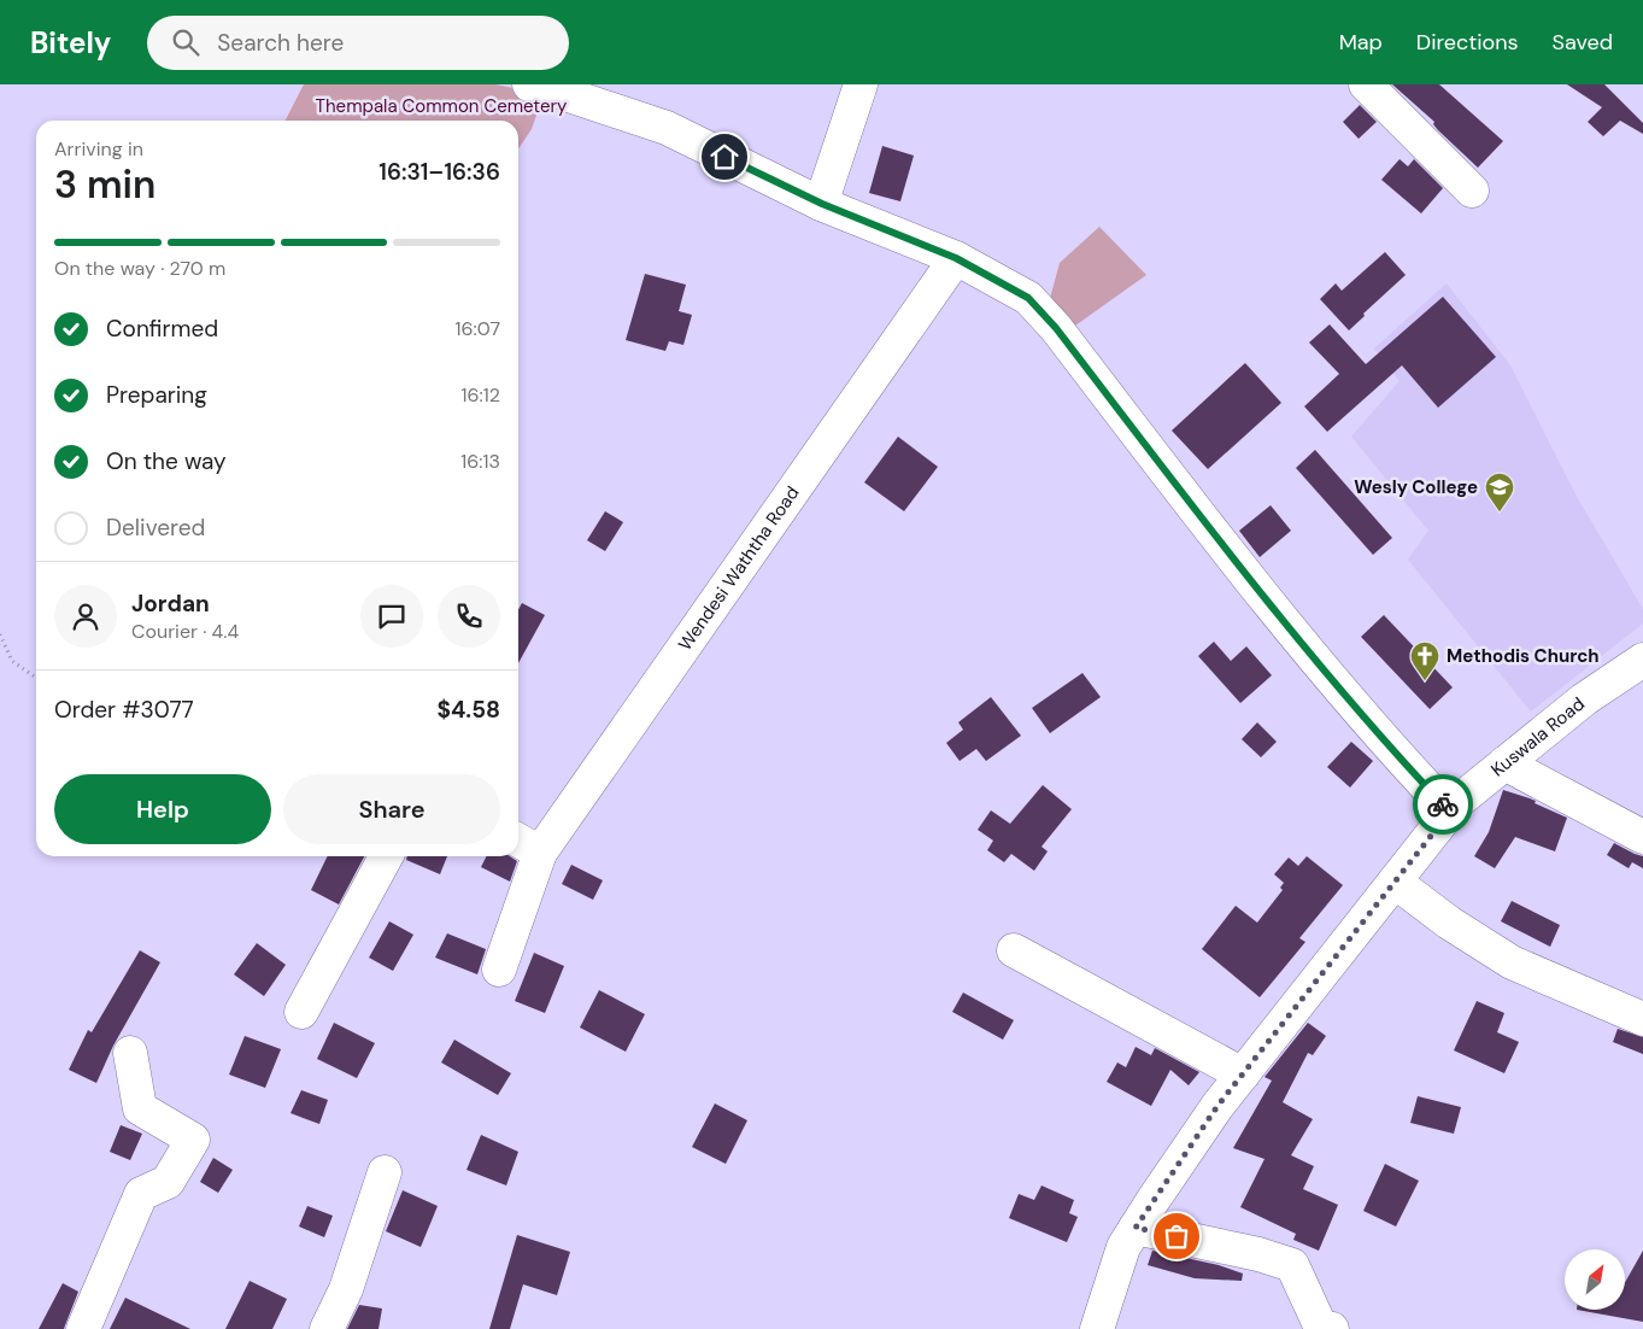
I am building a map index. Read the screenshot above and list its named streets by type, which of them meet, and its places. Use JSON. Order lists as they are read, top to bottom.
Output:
{
  "streets": {
    "street": ["Wendesi Waththa Road", "Kuswala Road"]
  },
  "parks": ["Thempala Common Cemetery"],
  "places": {
    "school or university": ["Wesly College"],
    "church": ["Methodis Church"]
  },
  "north": "top right",
  "page": {
    "header": "Bitely",
    "search": "Search here",
    "nav": ["Map", "Directions", "Saved"],
    "heading": ["3 min", "Arriving in", "16:31–16:36"],
    "panel": [
      "Jordan",
      "Courier · 4.4",
      "Order #3077",
      "$4.58"
    ],
    "bar": "On the way · 270 m",
    "list": [
      ["Confirmed", "16:07"],
      ["Preparing", "16:12"],
      ["On the way", "16:13"],
      "Delivered"
    ],
    "buttons": ["Help", "Share"]
  }
}
